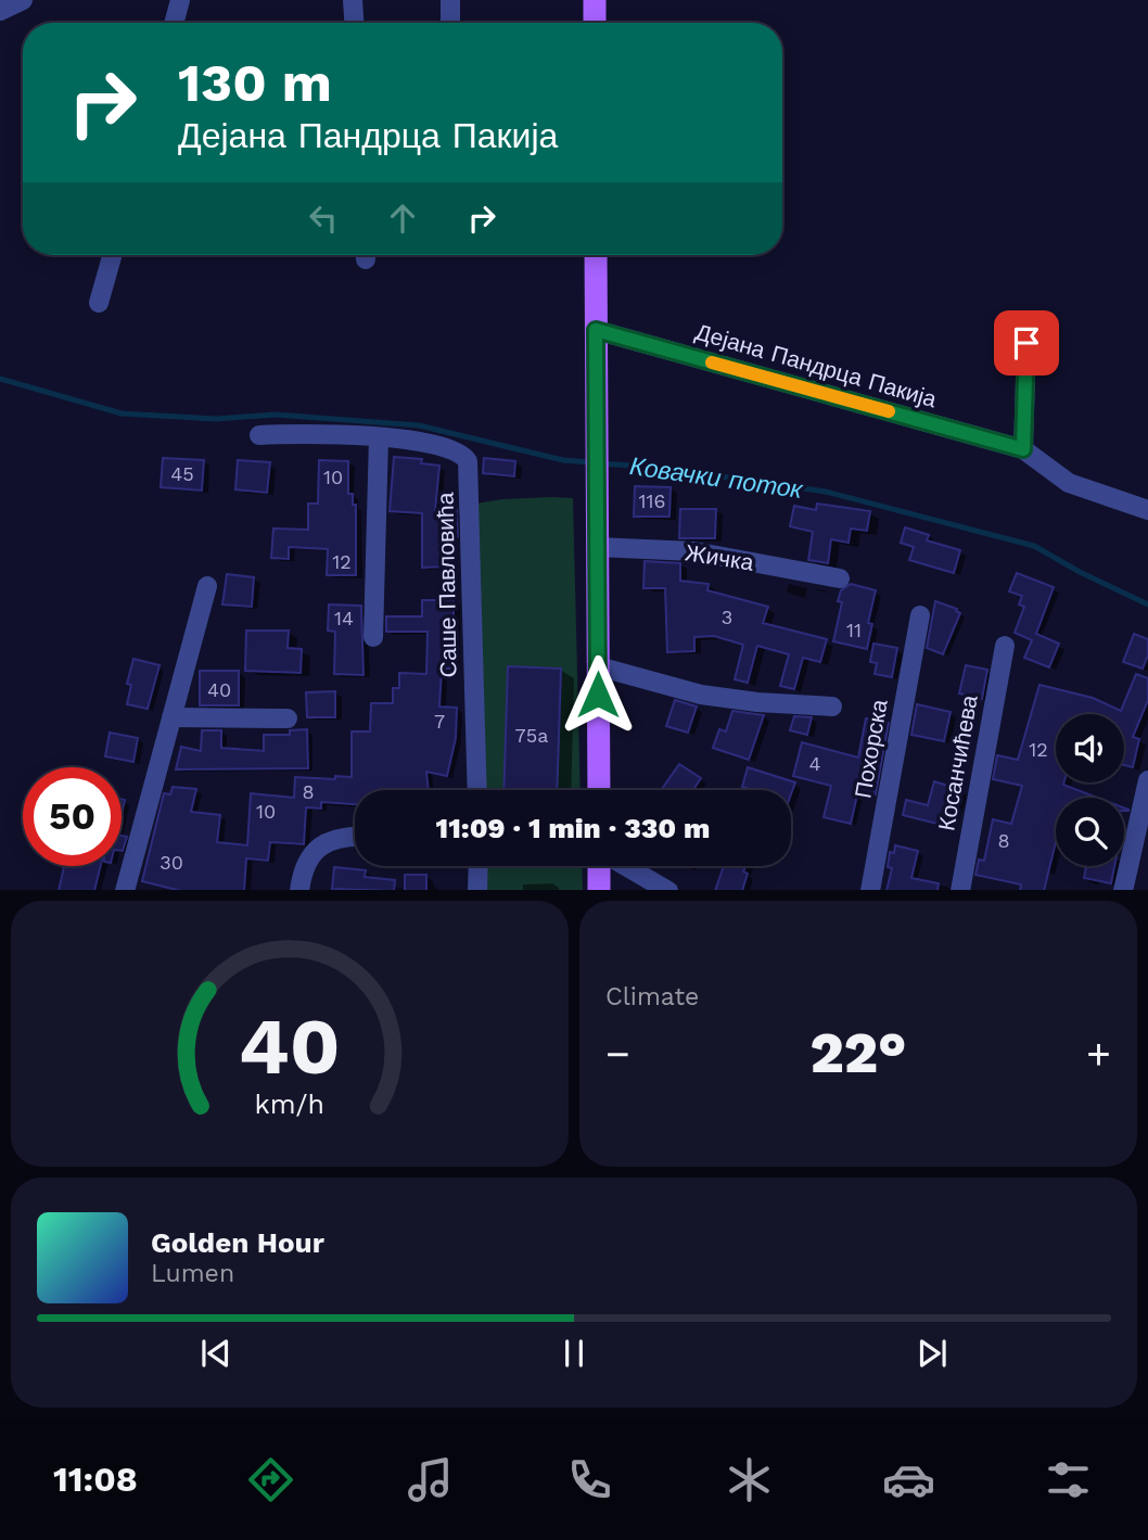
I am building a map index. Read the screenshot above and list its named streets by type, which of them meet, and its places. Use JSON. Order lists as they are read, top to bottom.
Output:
{
  "streets": {
    "street": [
      "Дејана Пандрца Пакија",
      "Жичка",
      "Саше Павловића",
      "Похорска",
      "Косанчићева"
    ]
  },
  "water": ["Ковачки поток"],
  "house_numbers": [
    "45",
    "10",
    "116",
    "12",
    "3",
    "14",
    "11",
    "40",
    "7",
    "75a",
    "12",
    "4",
    "8",
    "10",
    "8",
    "30"
  ],
  "page": {
    "turn": ["130 m", "Дејана Пандрца Пакија"],
    "limit": "50",
    "trip": "11:09 · 1 min · 330 m",
    "tile": "Climate",
    "heat": ["−", "22°", "+"],
    "song": ["Golden Hour", "Lumen"],
    "tabs": "11:08",
    "gauge": ["40", "km/h"]
  }
}
